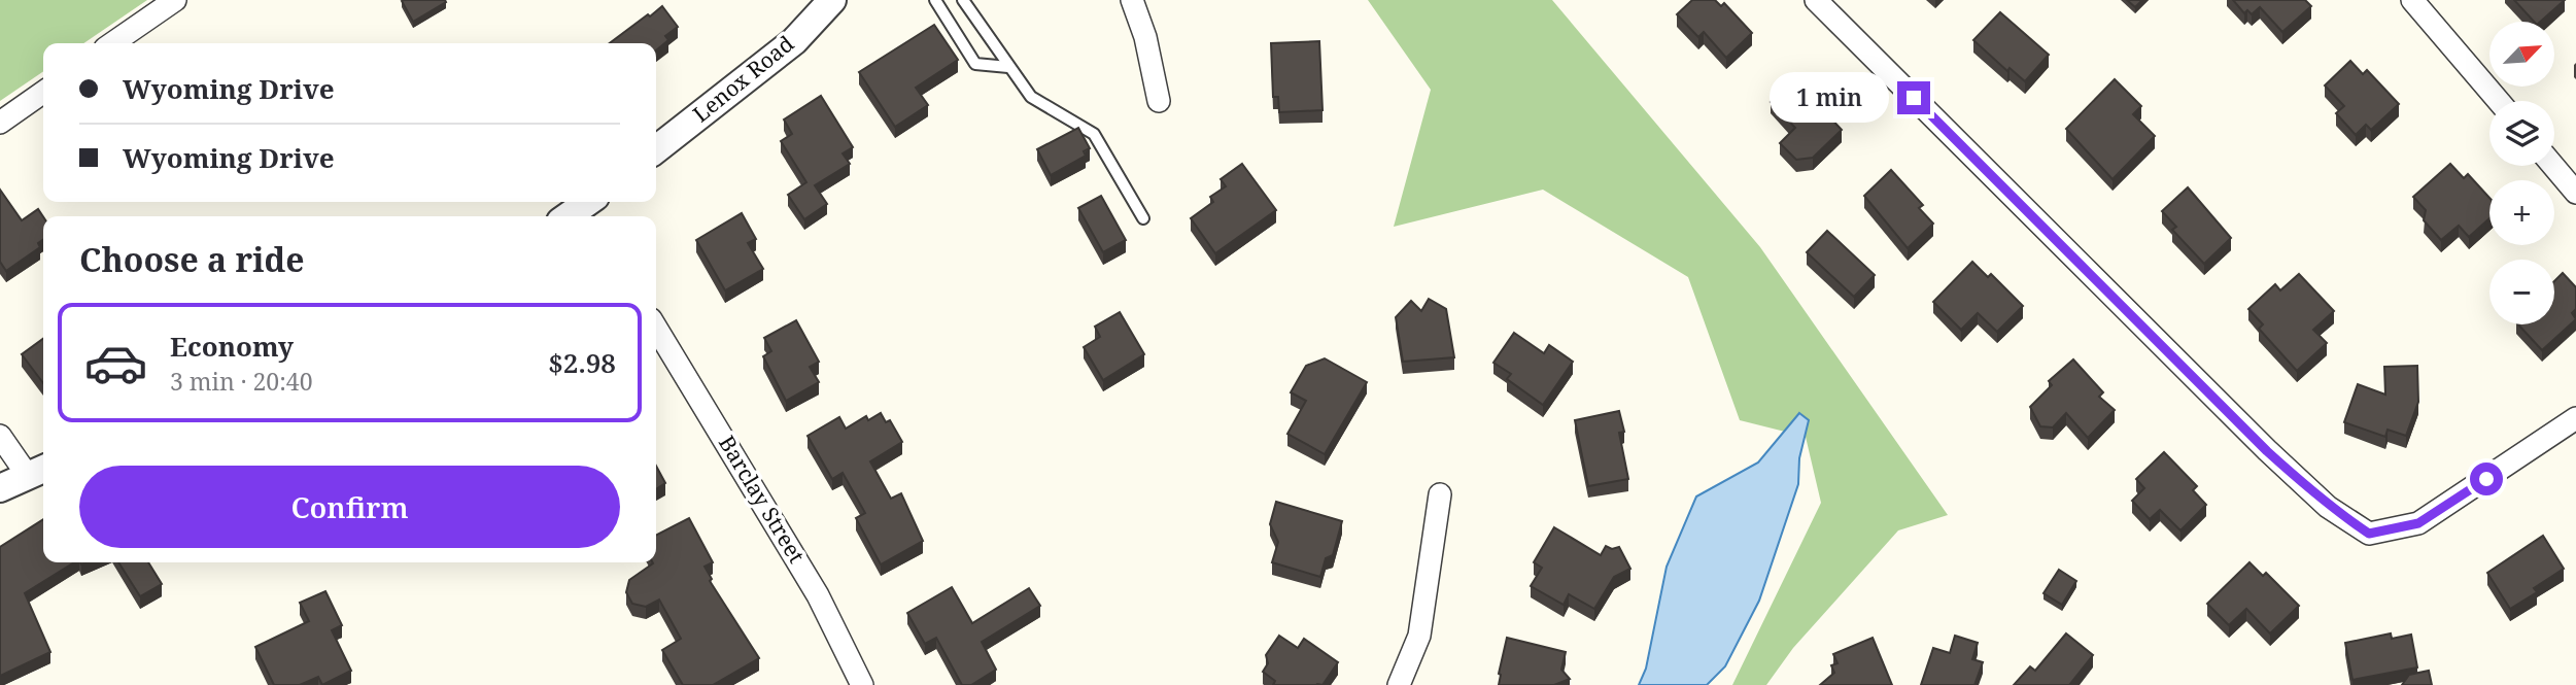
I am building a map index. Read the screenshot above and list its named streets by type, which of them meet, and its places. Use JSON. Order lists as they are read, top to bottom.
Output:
{
  "streets": {
    "street": ["Lenox Road", "Barclay Street"]
  },
  "north": "top right",
  "page": {
    "map_buttons": ["+", "−"],
    "banner": ["Wyoming Drive", "Wyoming Drive"],
    "bubble": "1 min",
    "heading": "Choose a ride",
    "list": [
      {
        "name": "Economy",
        "note": "3 min · 20:40",
        "value": "$2.98"
      }
    ],
    "buttons": "Confirm"
  }
}
